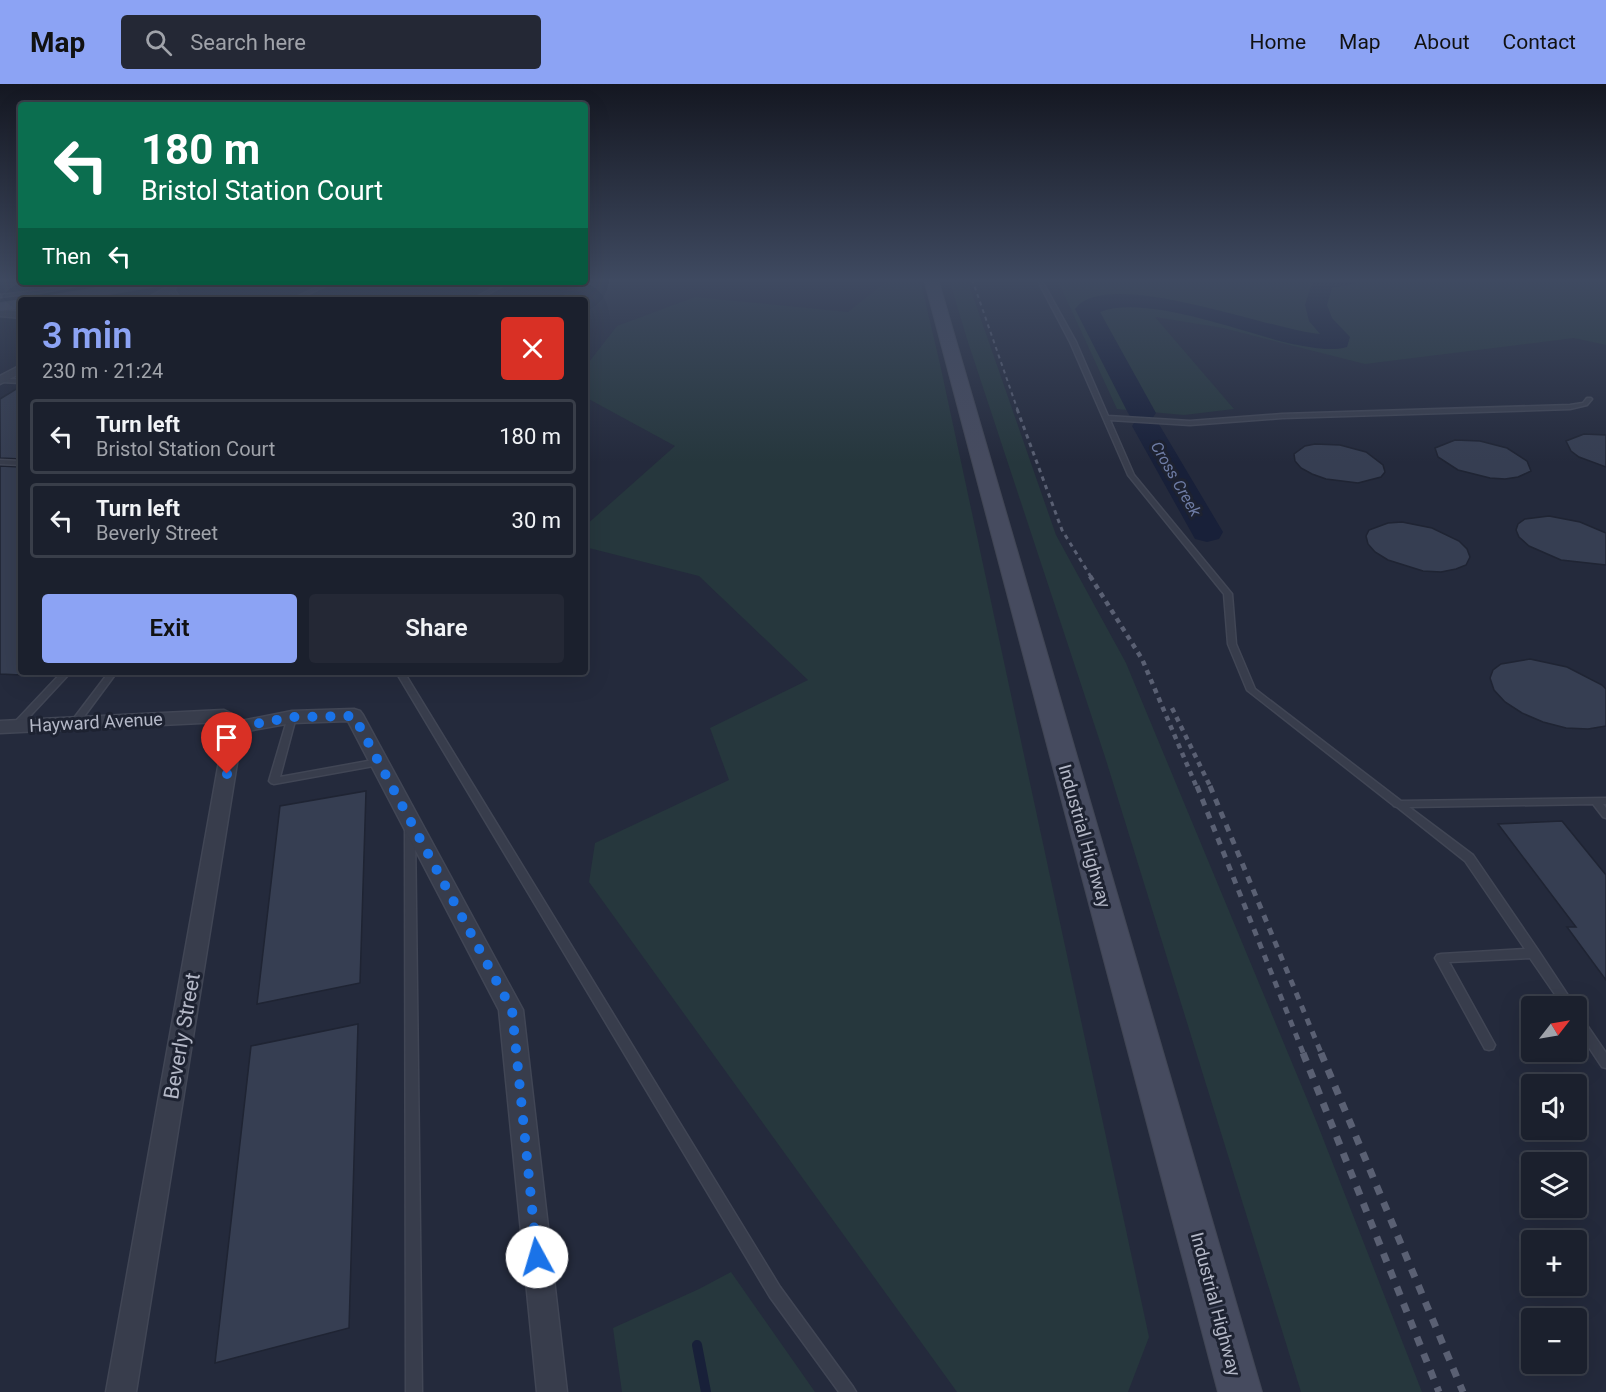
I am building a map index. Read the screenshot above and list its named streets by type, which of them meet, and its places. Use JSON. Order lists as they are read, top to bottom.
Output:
{
  "streets": {
    "main road": ["Industrial Highway"],
    "street": ["Hayward Avenue", "Beverly Street"]
  },
  "crossings": [
    ["Hayward Avenue", "Beverly Street"]
  ],
  "water": ["Cross Creek"],
  "north": "top right",
  "page": {
    "header": "Map",
    "search": "Search here",
    "nav": [
      "Home",
      "Map",
      "About",
      "Contact"
    ],
    "turn": ["180 m", "Bristol Station Court"],
    "then": "Then",
    "heading": ["3 min", "230 m · 21:24"],
    "list": [
      {
        "name": "Turn left",
        "note": "Bristol Station Court",
        "value": "180 m"
      },
      {
        "name": "Turn left",
        "note": "Beverly Street",
        "value": "30 m"
      }
    ],
    "buttons": ["Exit", "Share"],
    "map_buttons": ["+", "−"]
  }
}
